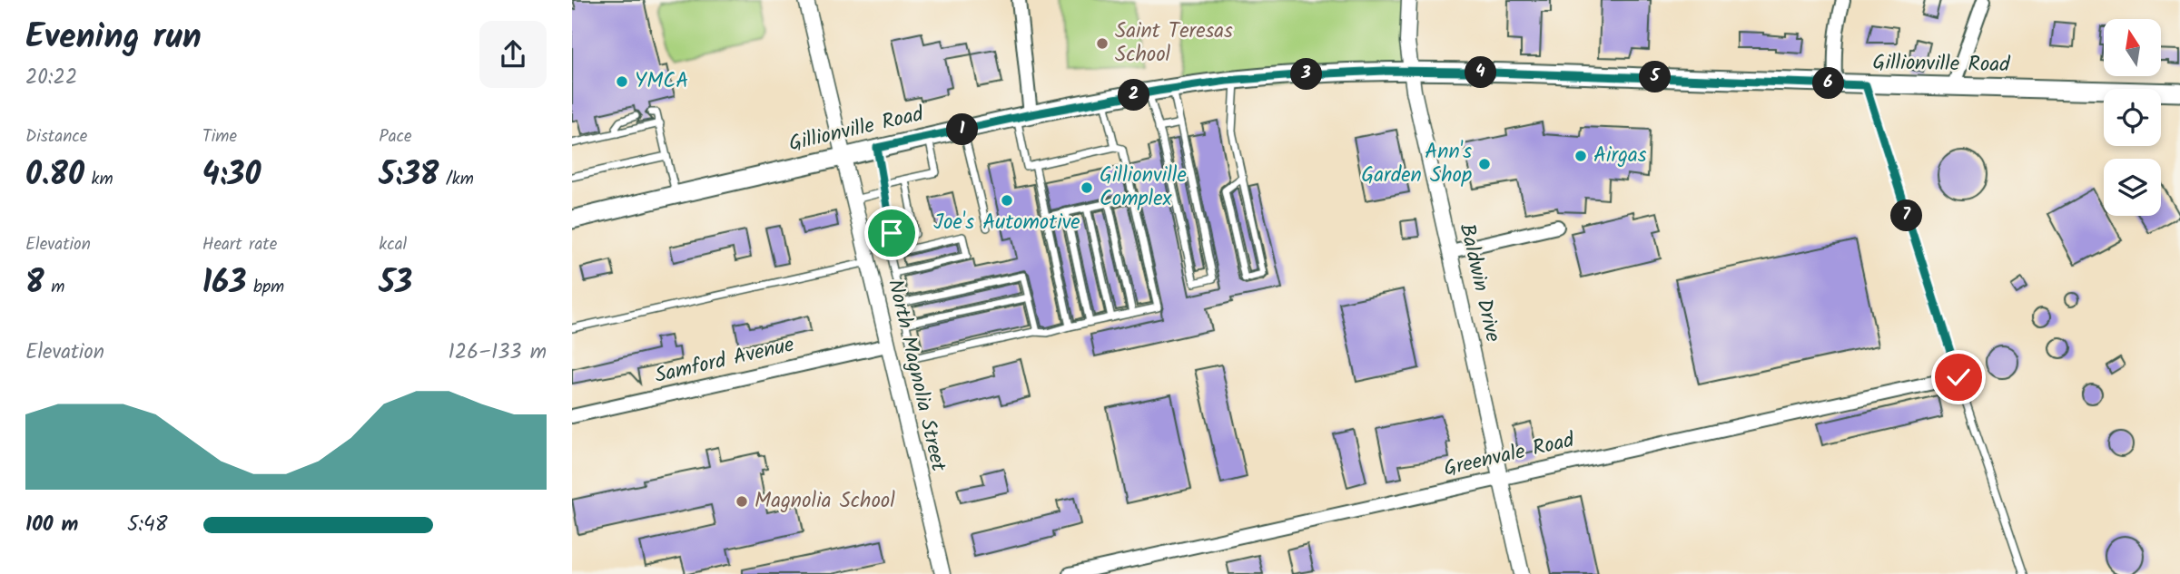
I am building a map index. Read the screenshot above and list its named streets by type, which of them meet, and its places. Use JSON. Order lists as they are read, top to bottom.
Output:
{
  "streets": {
    "main road": ["Gillionville Road"],
    "street": [
      "Baldwin Drive",
      "Samford Avenue",
      "North Magnolia Street",
      "Greenvale Road"
    ]
  },
  "crossings": [
    ["Gillionville Road", "Baldwin Drive"],
    ["Gillionville Road", "North Magnolia Street"],
    ["Baldwin Drive", "Greenvale Road"],
    ["Samford Avenue", "North Magnolia Street"]
  ],
  "places": [
    "Saint Teresas School",
    "YMCA",
    "Airgas",
    "Ann's Garden Shop",
    "Gillionville Complex",
    "Joe's Automotive",
    "Magnolia School"
  ],
  "north": "top",
  "page": {
    "heading": ["Evening run", "20:22"],
    "pins": [
      "4",
      "3",
      "5",
      "6",
      "2",
      "1",
      "7"
    ],
    "stats": [
      ["Distance", "0.80 km"],
      ["Time", "4:30"],
      ["Pace", "5:38 /km"],
      ["Elevation", "8 m"],
      ["Heart rate", "163 bpm"],
      ["kcal", "53"]
    ],
    "chart": ["Elevation", "126–133 m"],
    "list": [
      {
        "name": "100 m",
        "note": "5:48"
      }
    ]
  }
}
